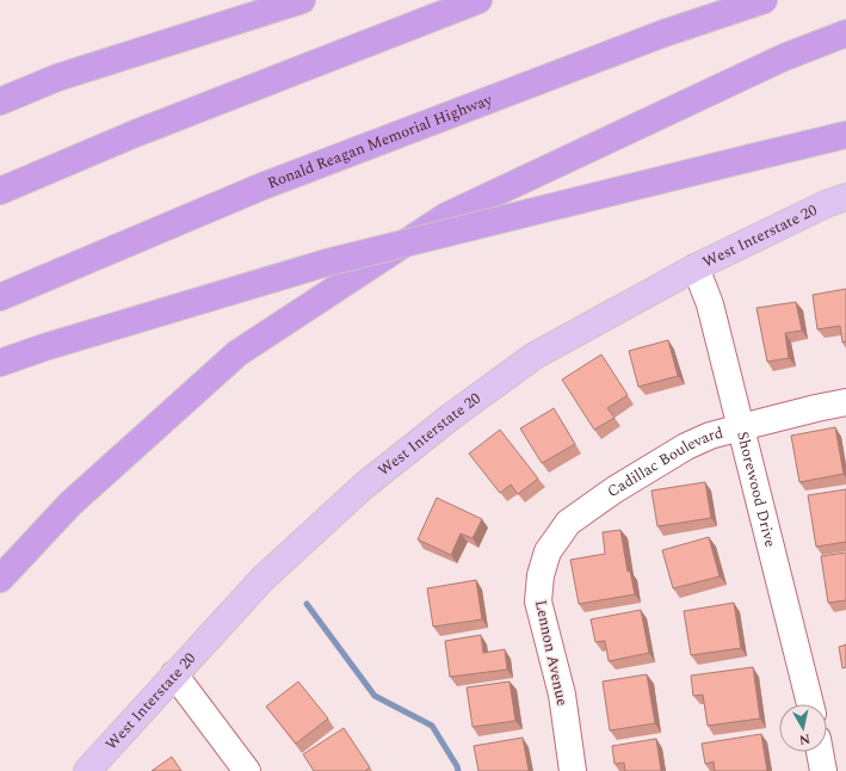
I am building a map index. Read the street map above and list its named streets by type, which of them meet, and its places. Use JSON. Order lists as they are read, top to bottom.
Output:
{
  "streets": {
    "highway": ["Ronald Reagan Memorial Highway"],
    "main road": ["West Interstate 20"],
    "street": ["Cadillac Boulevard", "Shorewood Drive", "Lennon Avenue"]
  },
  "crossings": [
    ["West Interstate 20", "Shorewood Drive"],
    ["Cadillac Boulevard", "Shorewood Drive"],
    ["Cadillac Boulevard", "Lennon Avenue"]
  ],
  "north": "bottom"
}
